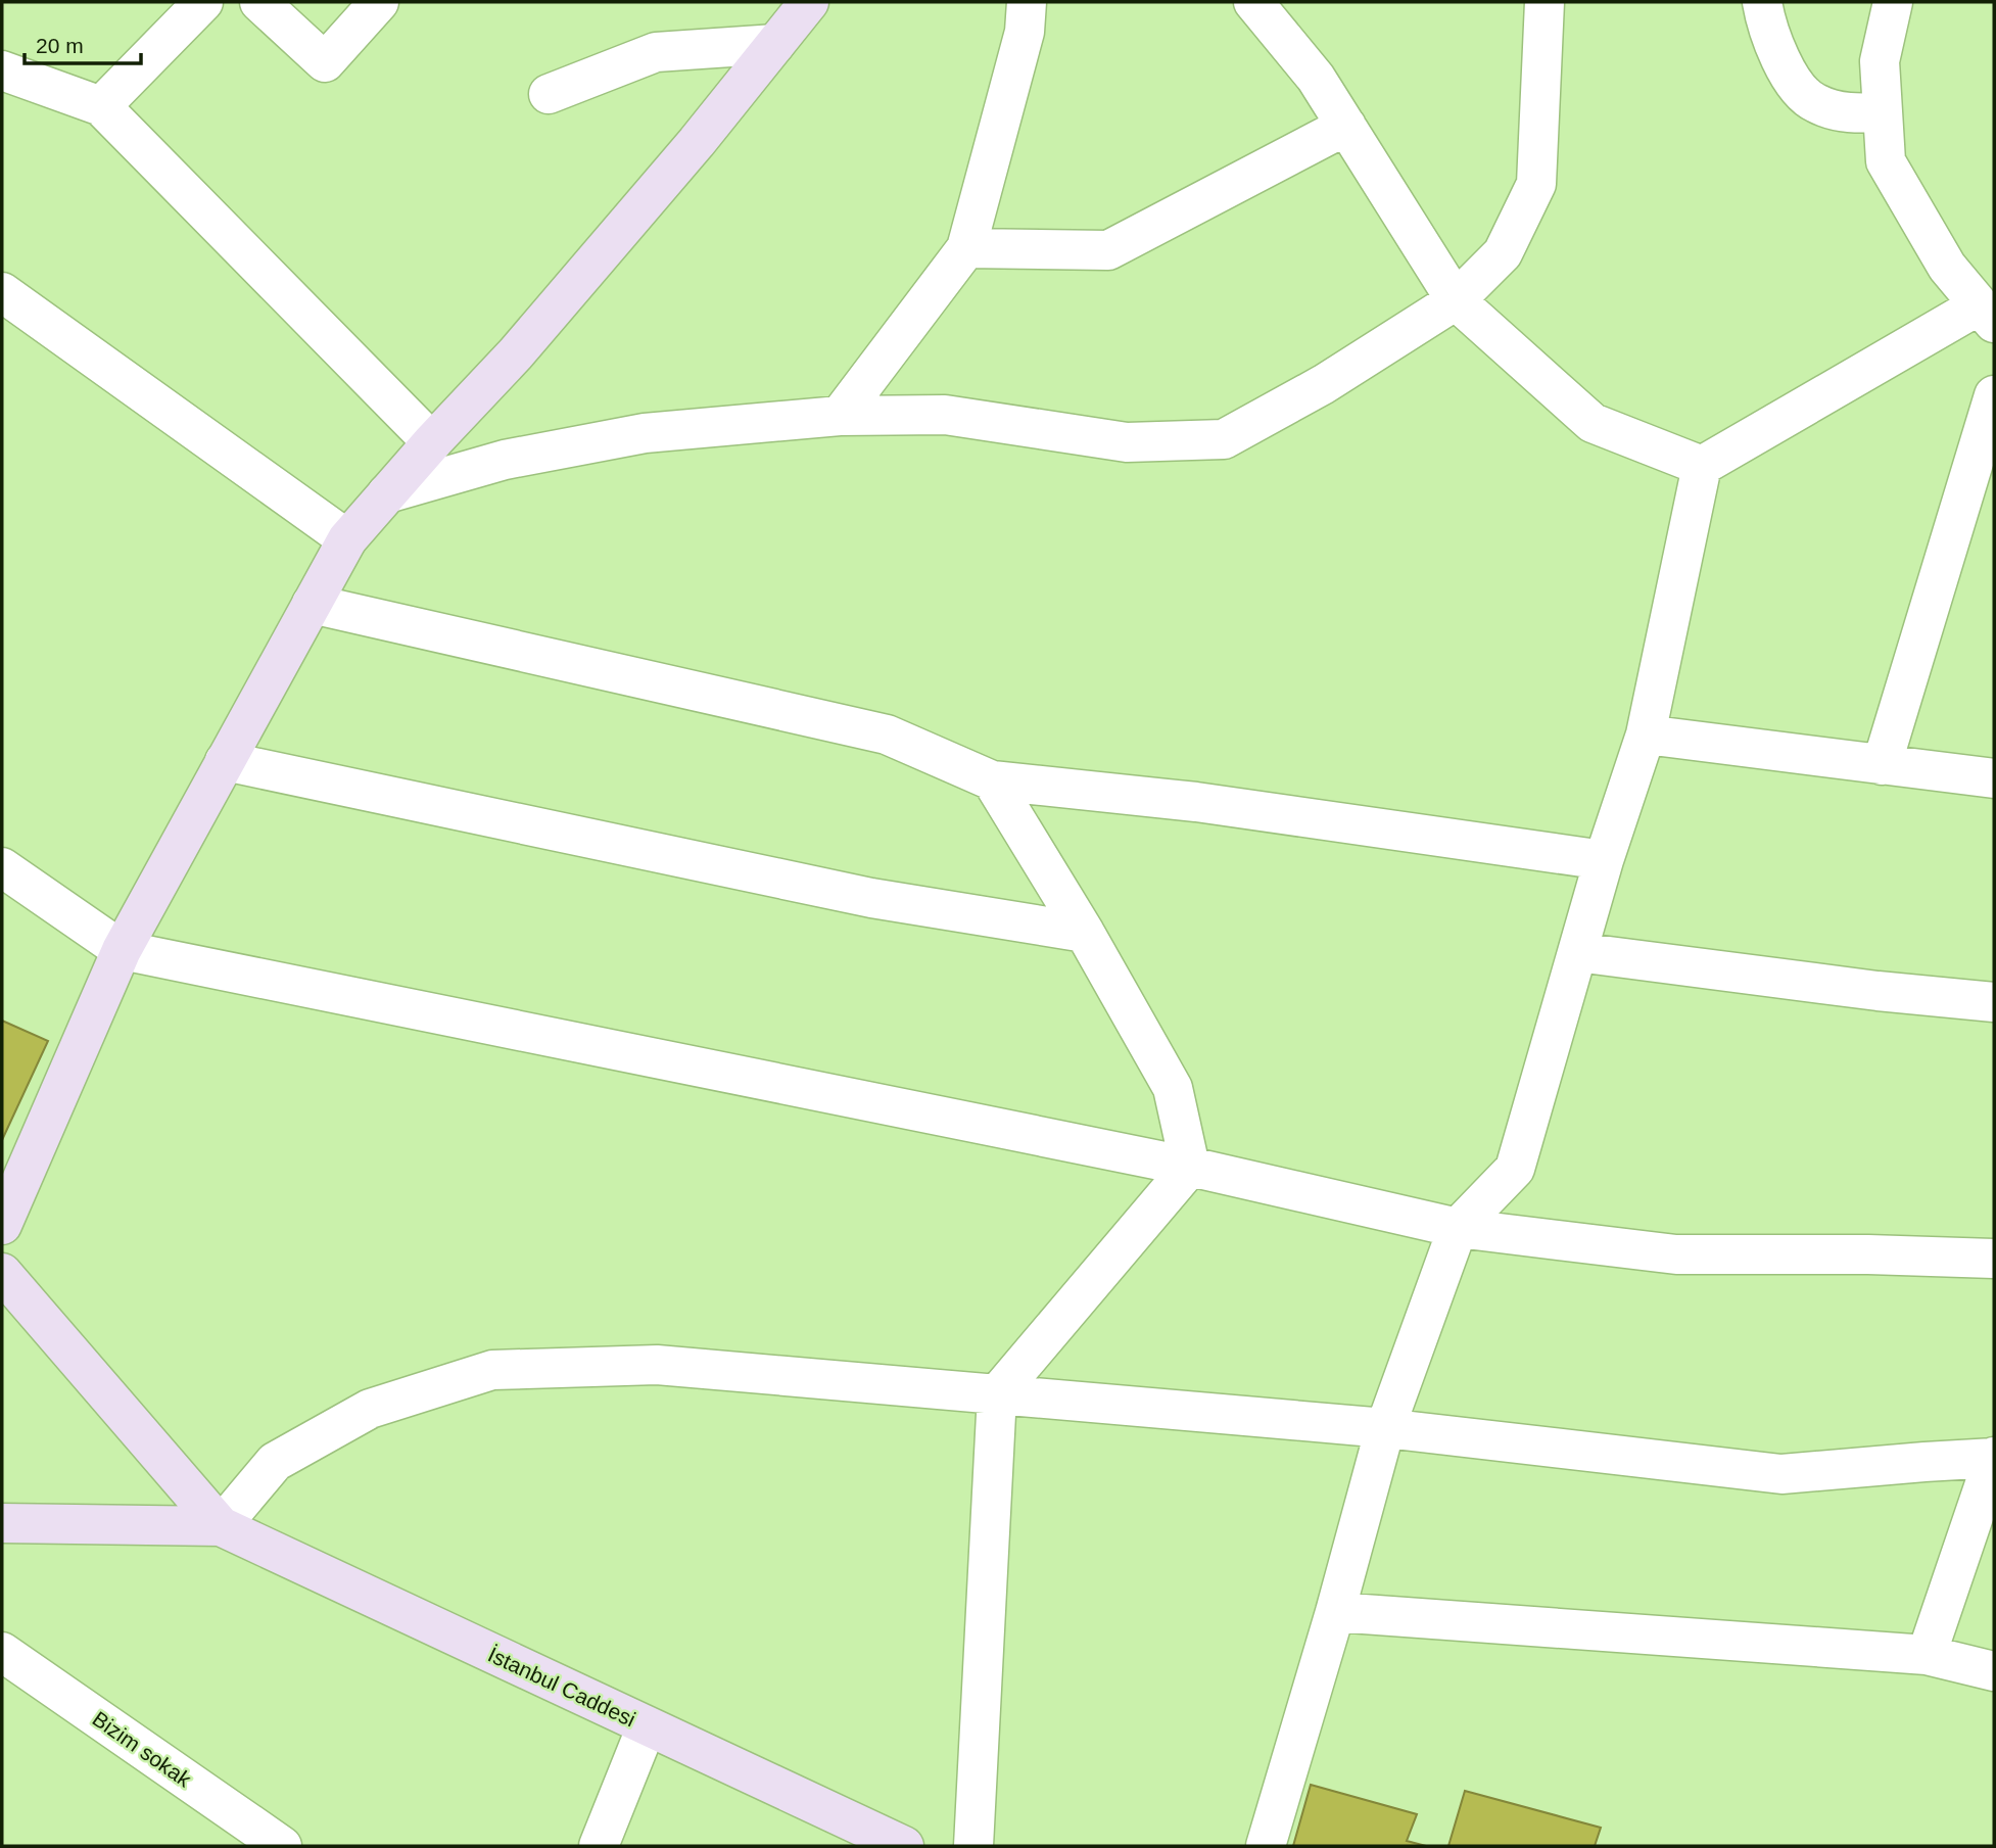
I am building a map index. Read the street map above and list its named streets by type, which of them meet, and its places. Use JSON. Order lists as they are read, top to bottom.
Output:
{
  "streets": {
    "street": ["İstanbul Caddesi", "Bizim sokak"]
  },
  "scale_bar": "20 m"
}
